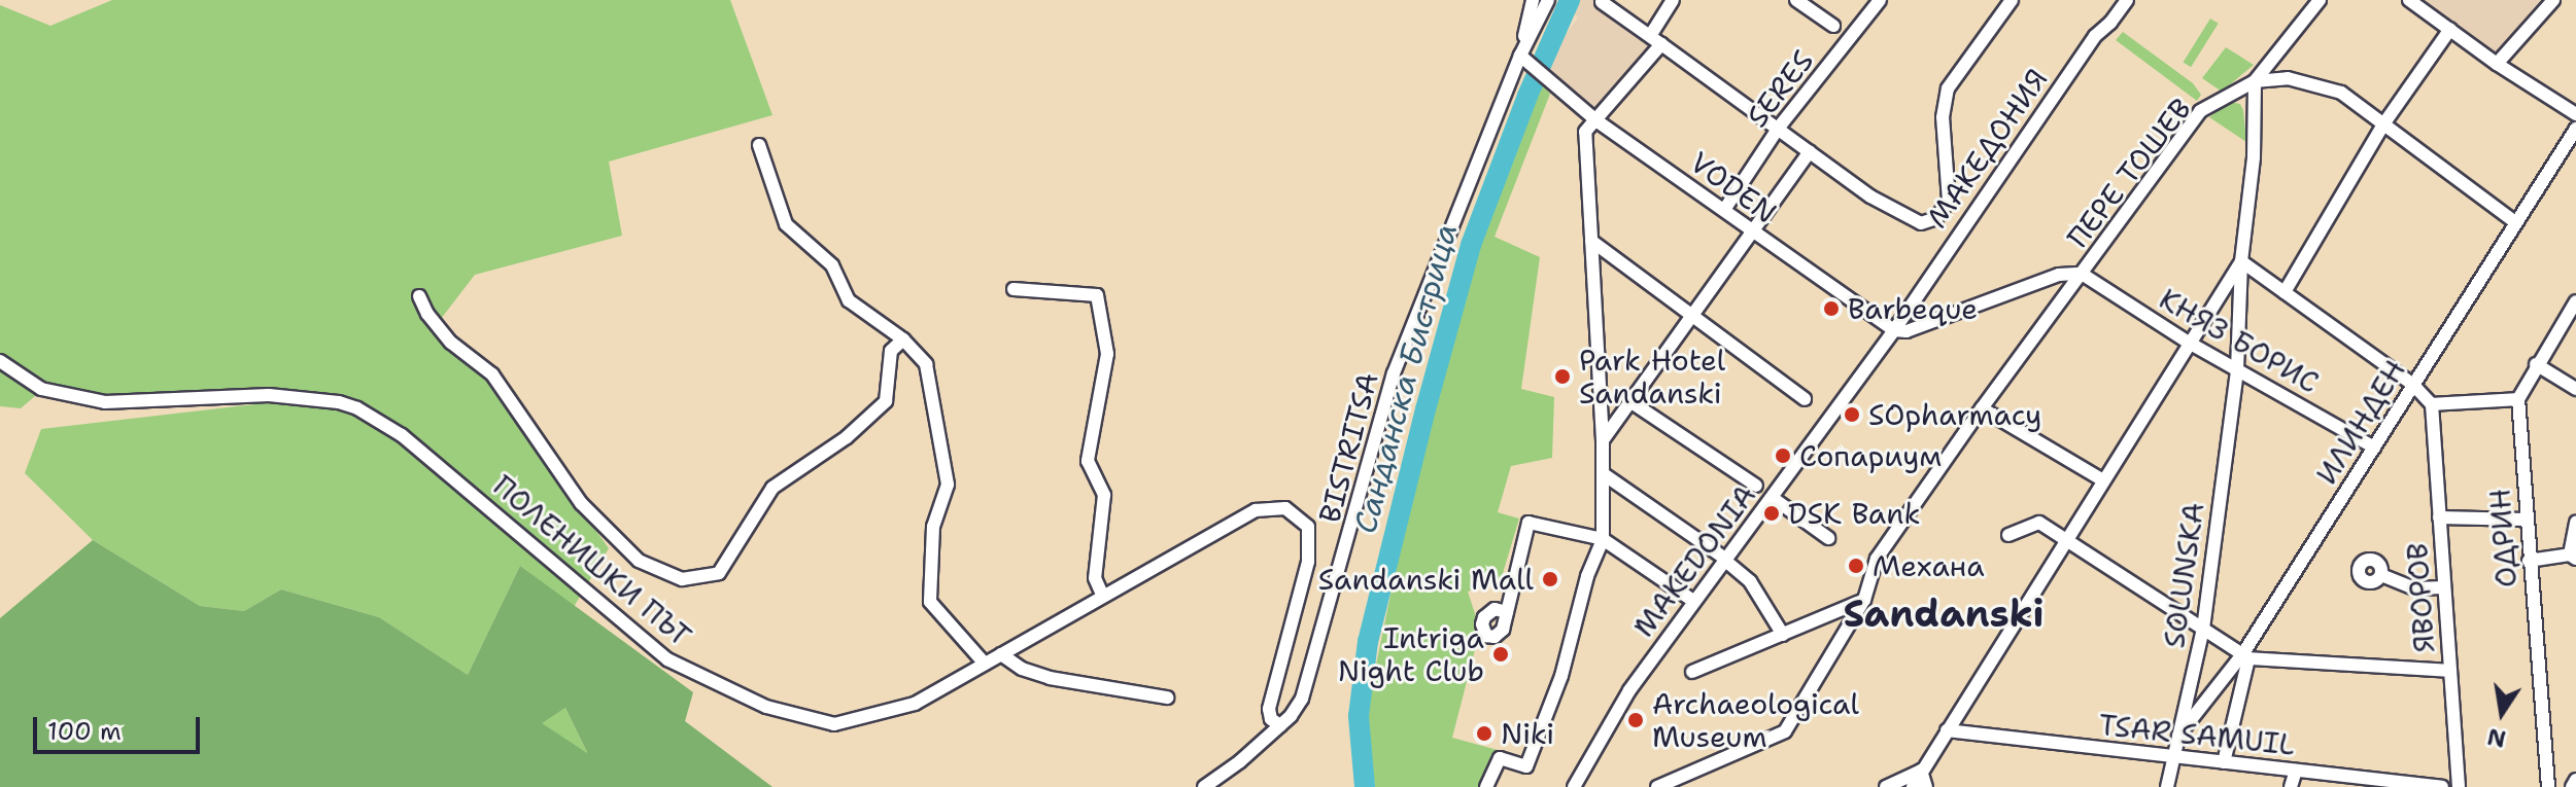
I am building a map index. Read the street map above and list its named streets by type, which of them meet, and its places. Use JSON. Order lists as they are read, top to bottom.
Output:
{
  "streets": {
    "street": [
      "SERES",
      "МАКЕДОНИЯ",
      "ПЕРЕ ТОШЕВ",
      "VODEN",
      "КНЯЗ БОРИС",
      "ИЛИНДЕН",
      "BISTRITSA",
      "ОДРИН",
      "ПОЛЕНИШКИ ПЪТ",
      "MAKEDONIA",
      "SOLUNSKA",
      "ЯВОРОВ",
      "TSAR SAMUIL"
    ]
  },
  "crossings": [
    ["SERES", "VODEN"],
    ["МАКЕДОНИЯ", "VODEN"],
    ["МАКЕДОНИЯ", "MAKEDONIA"],
    ["ПЕРЕ ТОШЕВ", "КНЯЗ БОРИС"],
    ["ПЕРЕ ТОШЕВ", "SOLUNSKA"],
    ["VODEN", "BISTRITSA"],
    ["VODEN", "MAKEDONIA"],
    ["КНЯЗ БОРИС", "ИЛИНДЕН"],
    ["КНЯЗ БОРИС", "SOLUNSKA"],
    ["ИЛИНДЕН", "SOLUNSKA"],
    ["BISTRITSA", "ПОЛЕНИШКИ ПЪТ"],
    ["SOLUNSKA", "TSAR SAMUIL"]
  ],
  "districts": ["Sandanski"],
  "water": ["Санданска Бистрица"],
  "places": [
    "Barbeque",
    "Park Hotel Sandanski",
    "SOpharmacy",
    "Сопариум",
    "DSK Bank",
    "Механа",
    "Sandanski Mall",
    "Intriga Night Club",
    "Archaeological Museum",
    "Niki"
  ],
  "scale_bar": "100 m",
  "north": "bottom"
}
